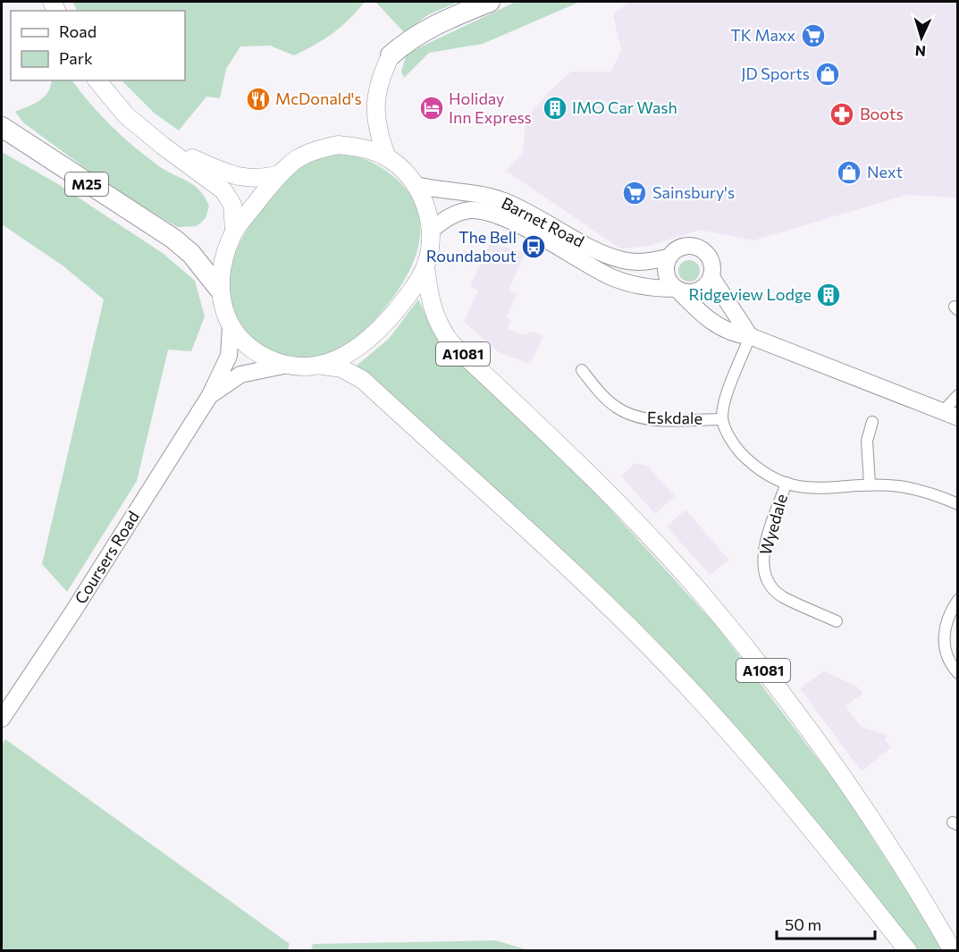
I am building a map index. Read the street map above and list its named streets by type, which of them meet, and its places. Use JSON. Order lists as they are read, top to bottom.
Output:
{
  "streets": {
    "highway": ["M25"],
    "main road": ["A1081"],
    "street": [
      "Barnet Road",
      "Eskdale",
      "Wyedale",
      "Coursers Road"
    ]
  },
  "places": {
    "supermarket": ["TK Maxx", "Sainsbury's"],
    "shop": ["JD Sports", "Next"],
    "restaurant": ["McDonald's"],
    "hotel": ["Holiday Inn Express"],
    "building": ["IMO Car Wash", "Ridgeview Lodge"],
    "pharmacy": ["Boots"],
    "bus stop": ["The Bell Roundabout"]
  },
  "legend": ["Road", "Park"],
  "scale_bar": "50 m",
  "north": "bottom"
}
